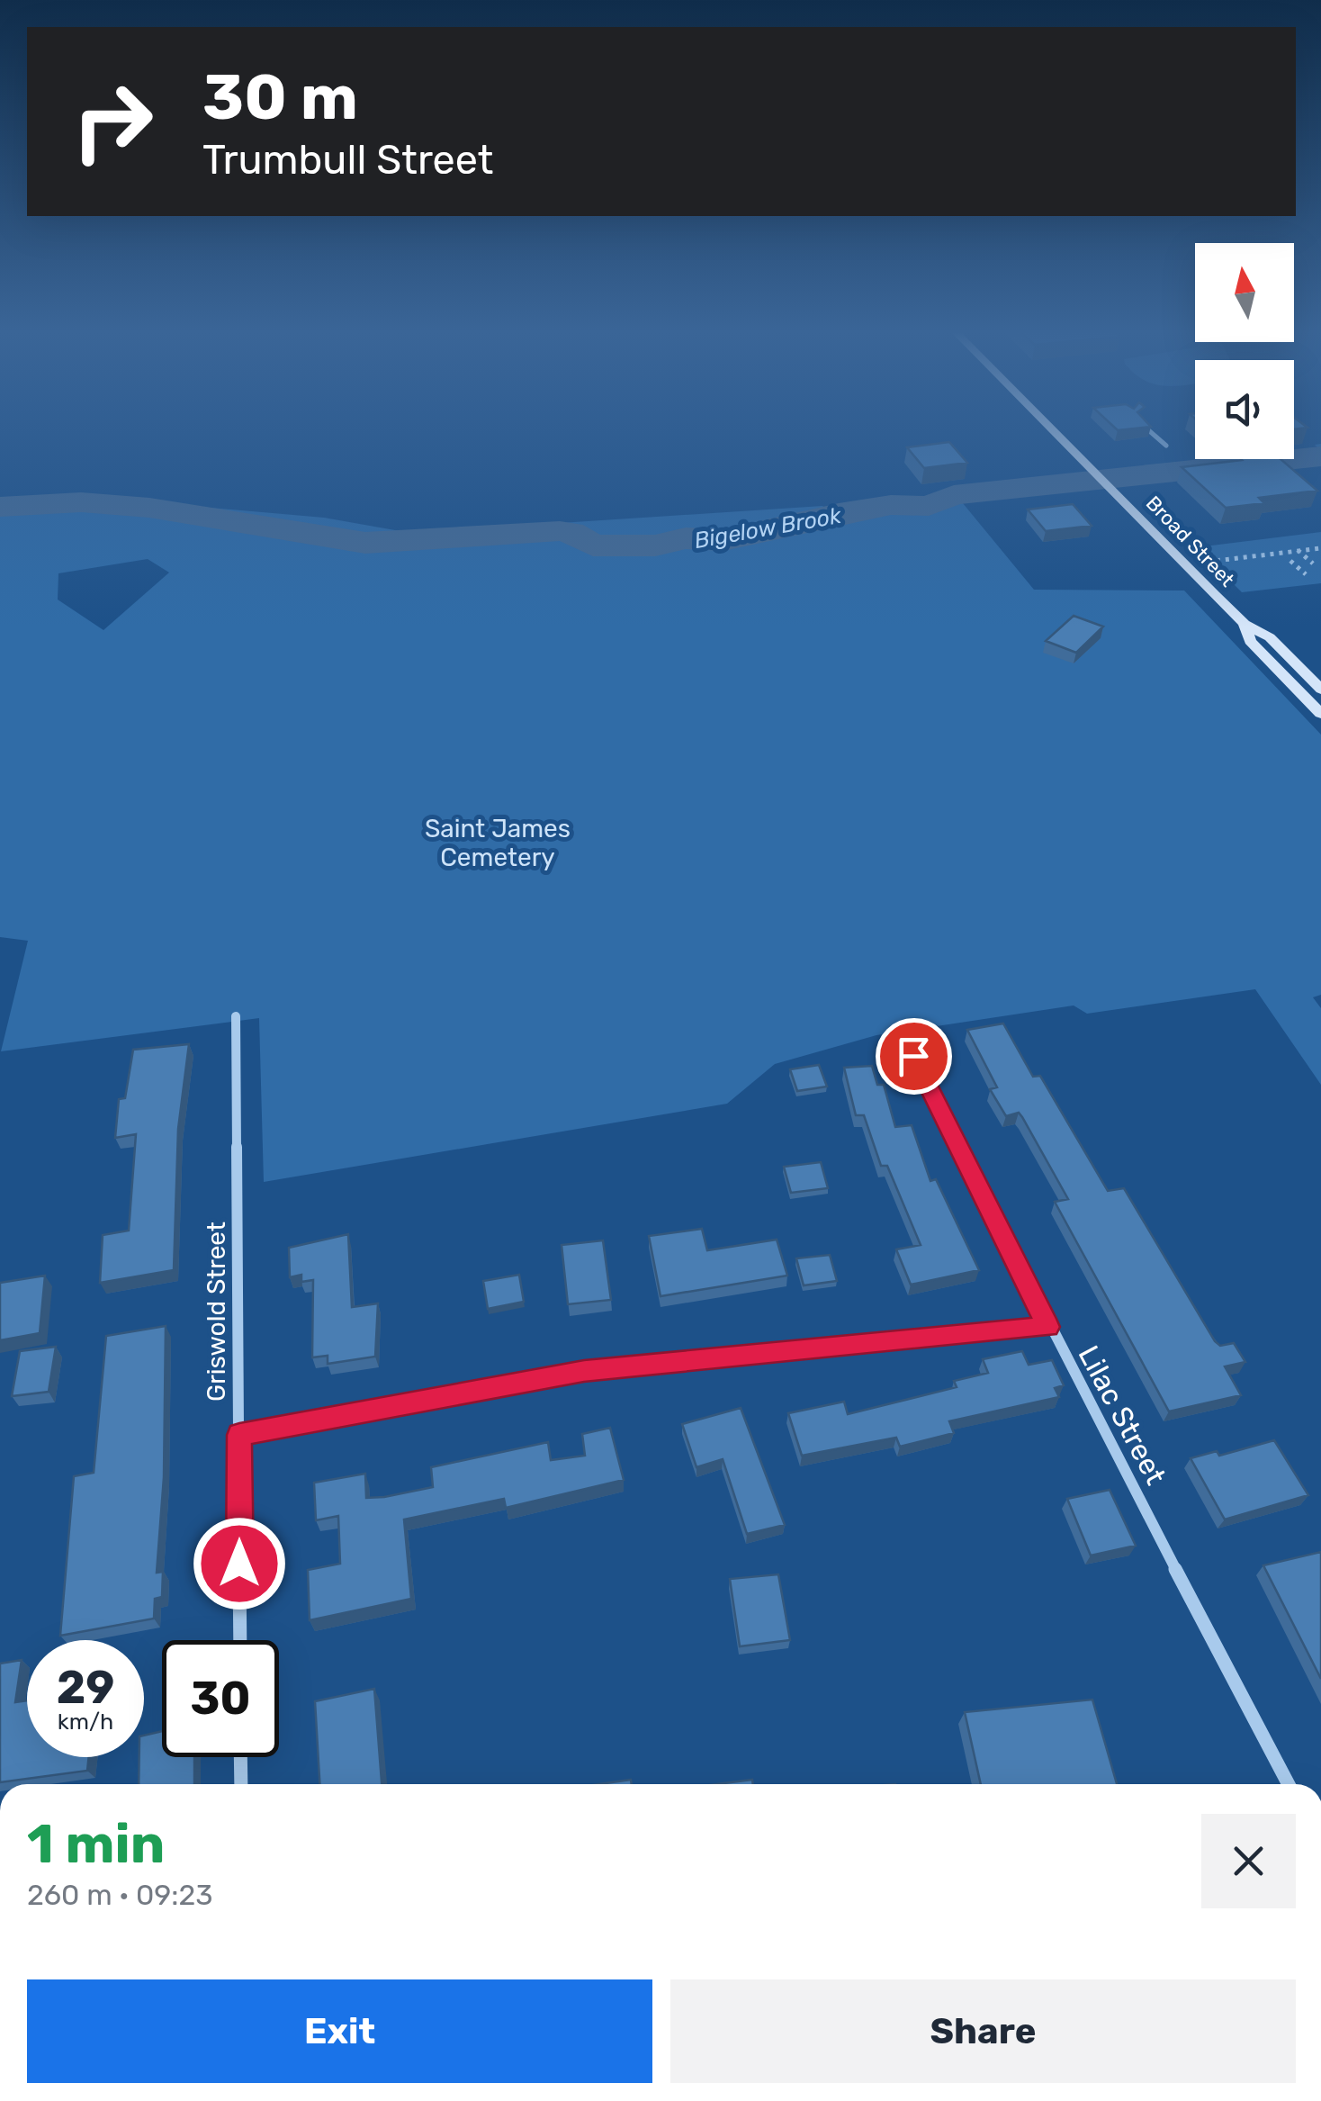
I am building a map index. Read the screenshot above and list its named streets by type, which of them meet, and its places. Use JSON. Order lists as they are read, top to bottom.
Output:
{
  "streets": {
    "main road": ["Broad Street"],
    "street": ["Griswold Street", "Lilac Street"]
  },
  "water": ["Bigelow Brook"],
  "parks": ["Saint James Cemetery"],
  "north": "top",
  "page": {
    "turn": ["30 m", "Trumbull Street"],
    "speed": "29 km/h",
    "limit": "30",
    "heading": ["1 min", "260 m · 09:23"],
    "buttons": ["Exit", "Share"]
  }
}
